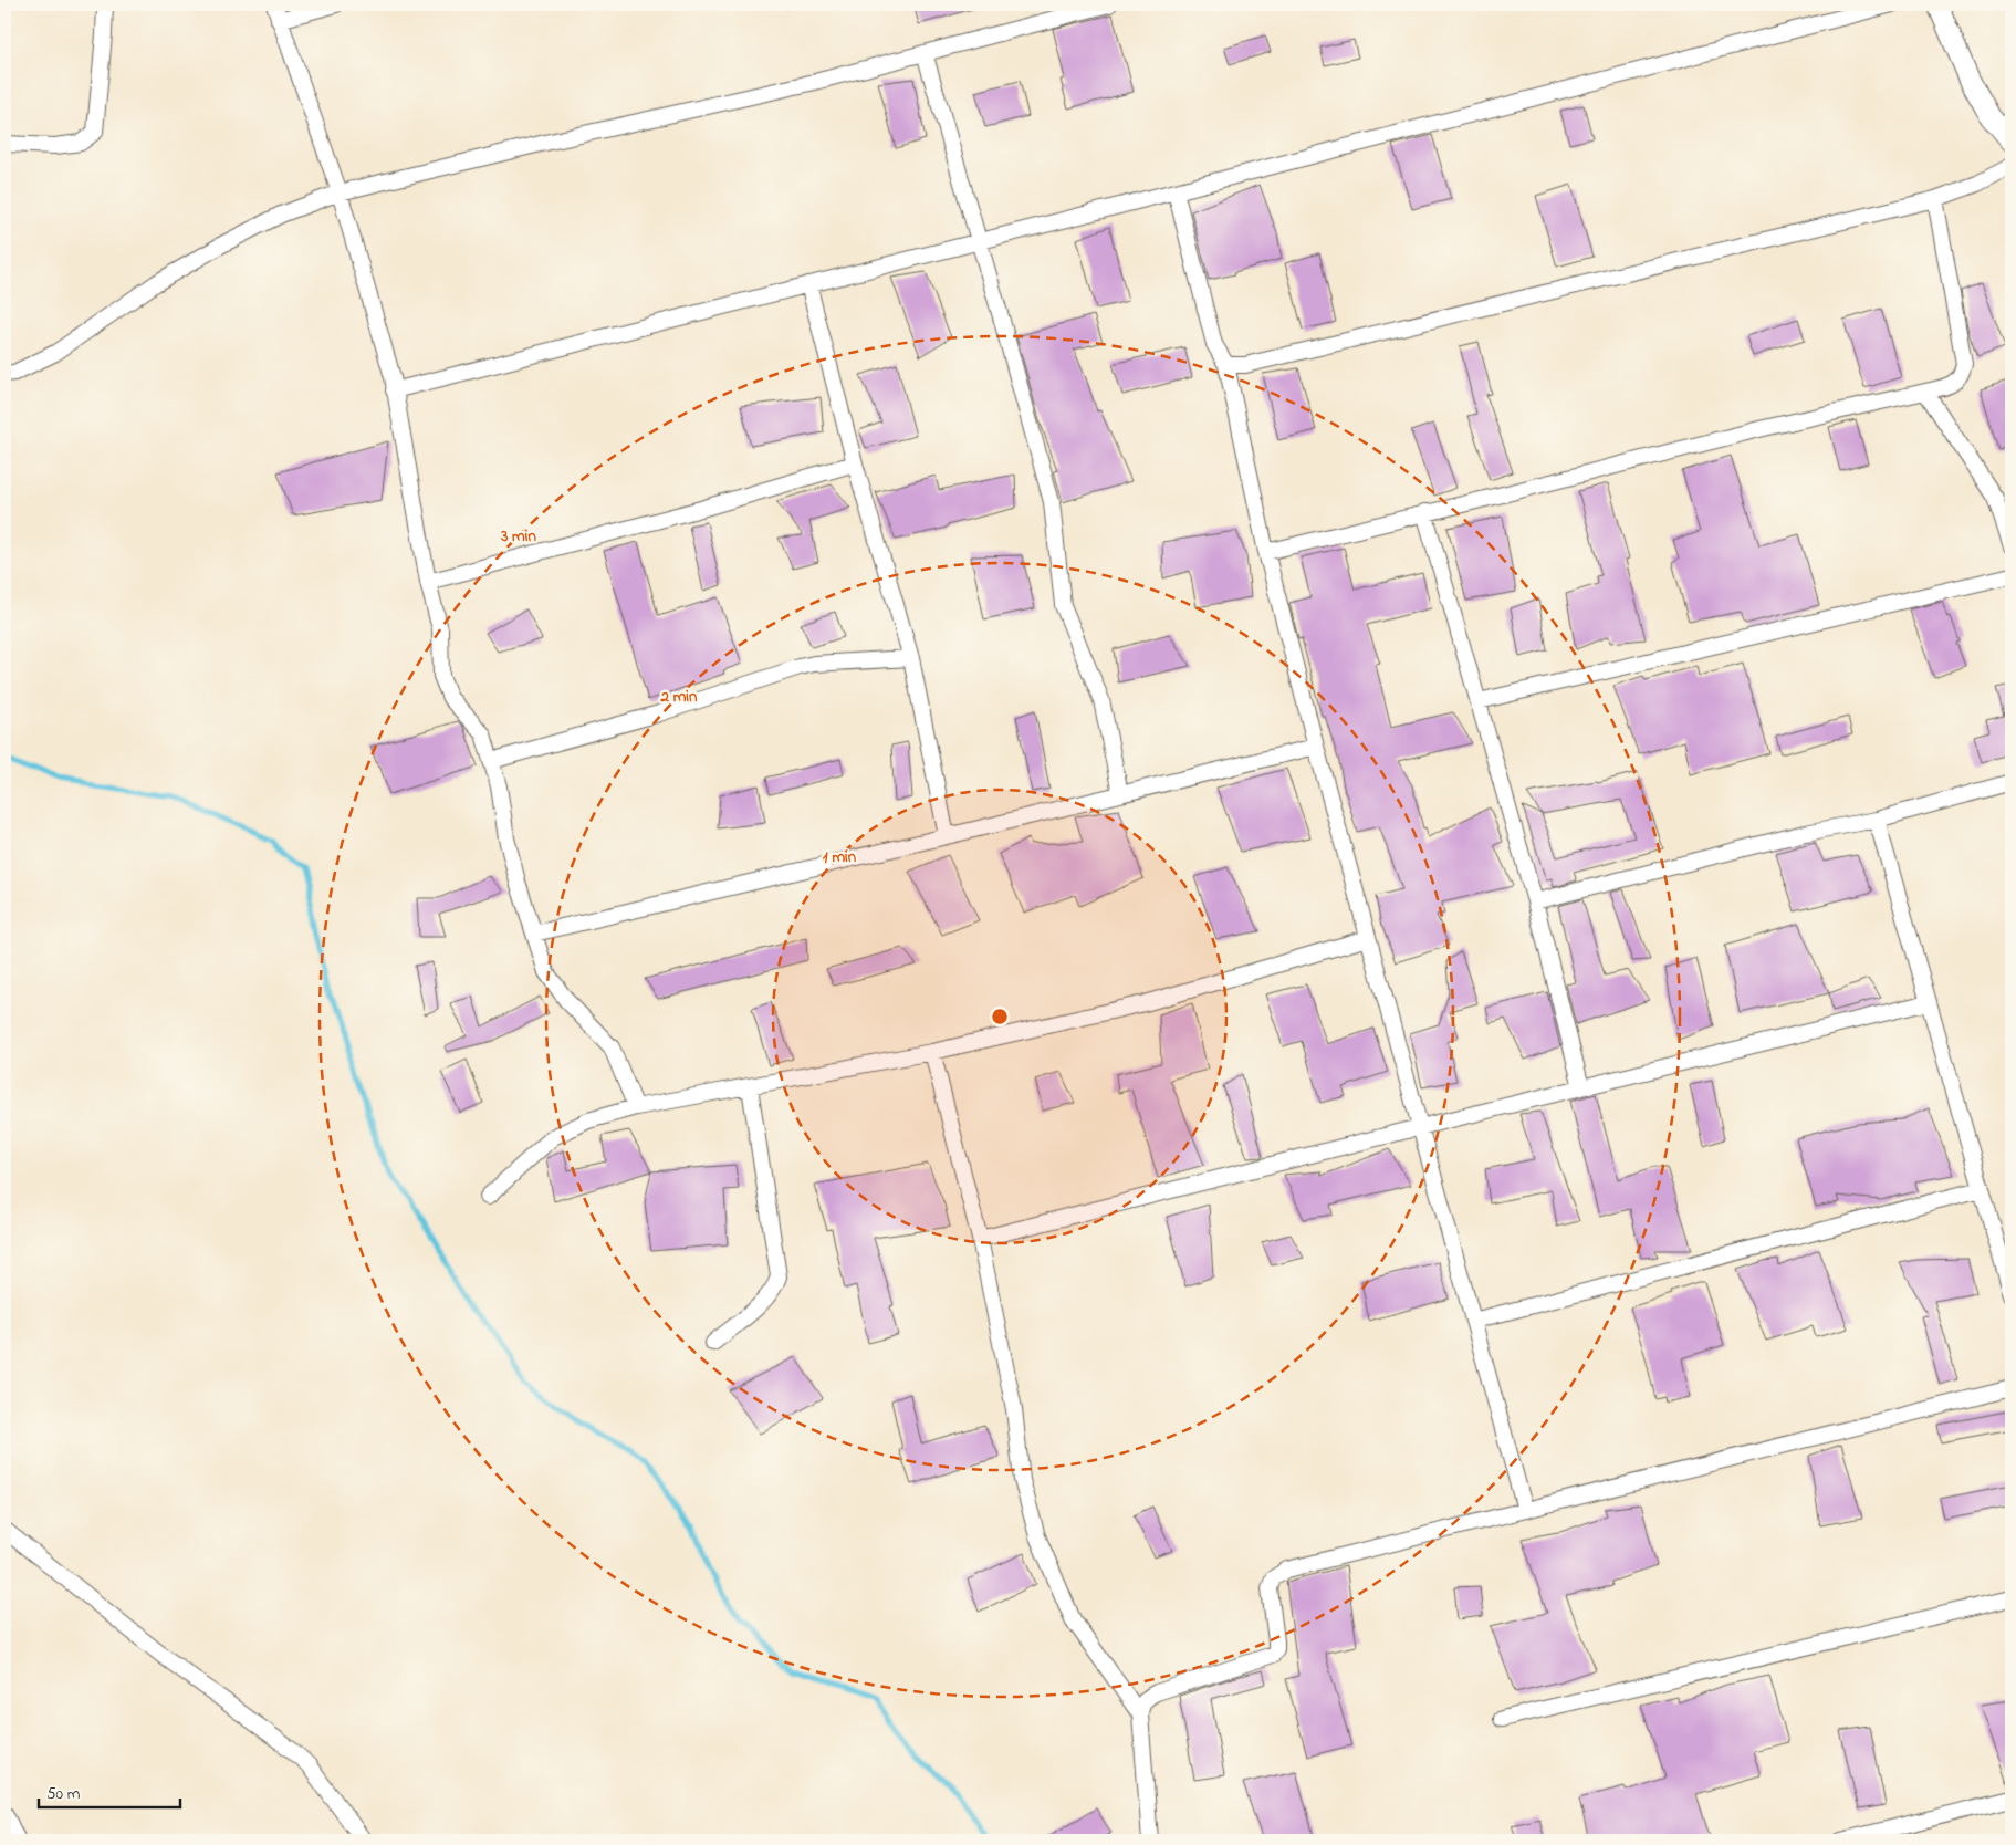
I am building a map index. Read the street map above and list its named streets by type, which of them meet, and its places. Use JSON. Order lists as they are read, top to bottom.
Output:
{
  "scale_bar": "50 m",
  "rings": ["3 min", "2 min", "1 min"]
}
